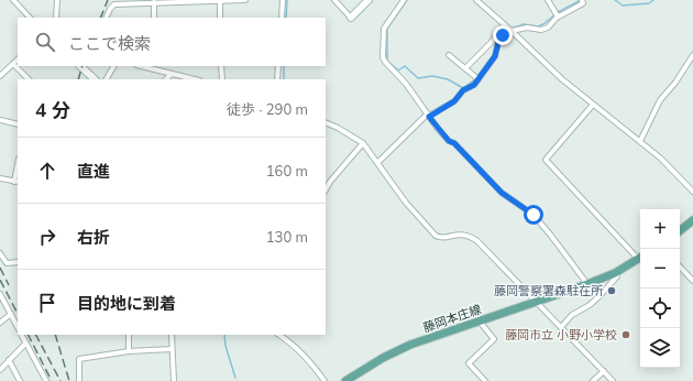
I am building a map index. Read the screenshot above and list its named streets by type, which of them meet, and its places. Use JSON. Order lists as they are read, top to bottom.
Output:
{
  "streets": {
    "main road": ["藤岡本庄線"]
  },
  "places": ["藤岡警察署森駐在所", "藤岡市立 小野小学校"],
  "page": {
    "search": "ここで検索",
    "heading": ["4 分", "徒歩 · 290 m"],
    "list": [
      ["直進", "160 m"],
      ["右折", "130 m"],
      "目的地に到着"
    ],
    "map_buttons": ["+", "−"]
  }
}
